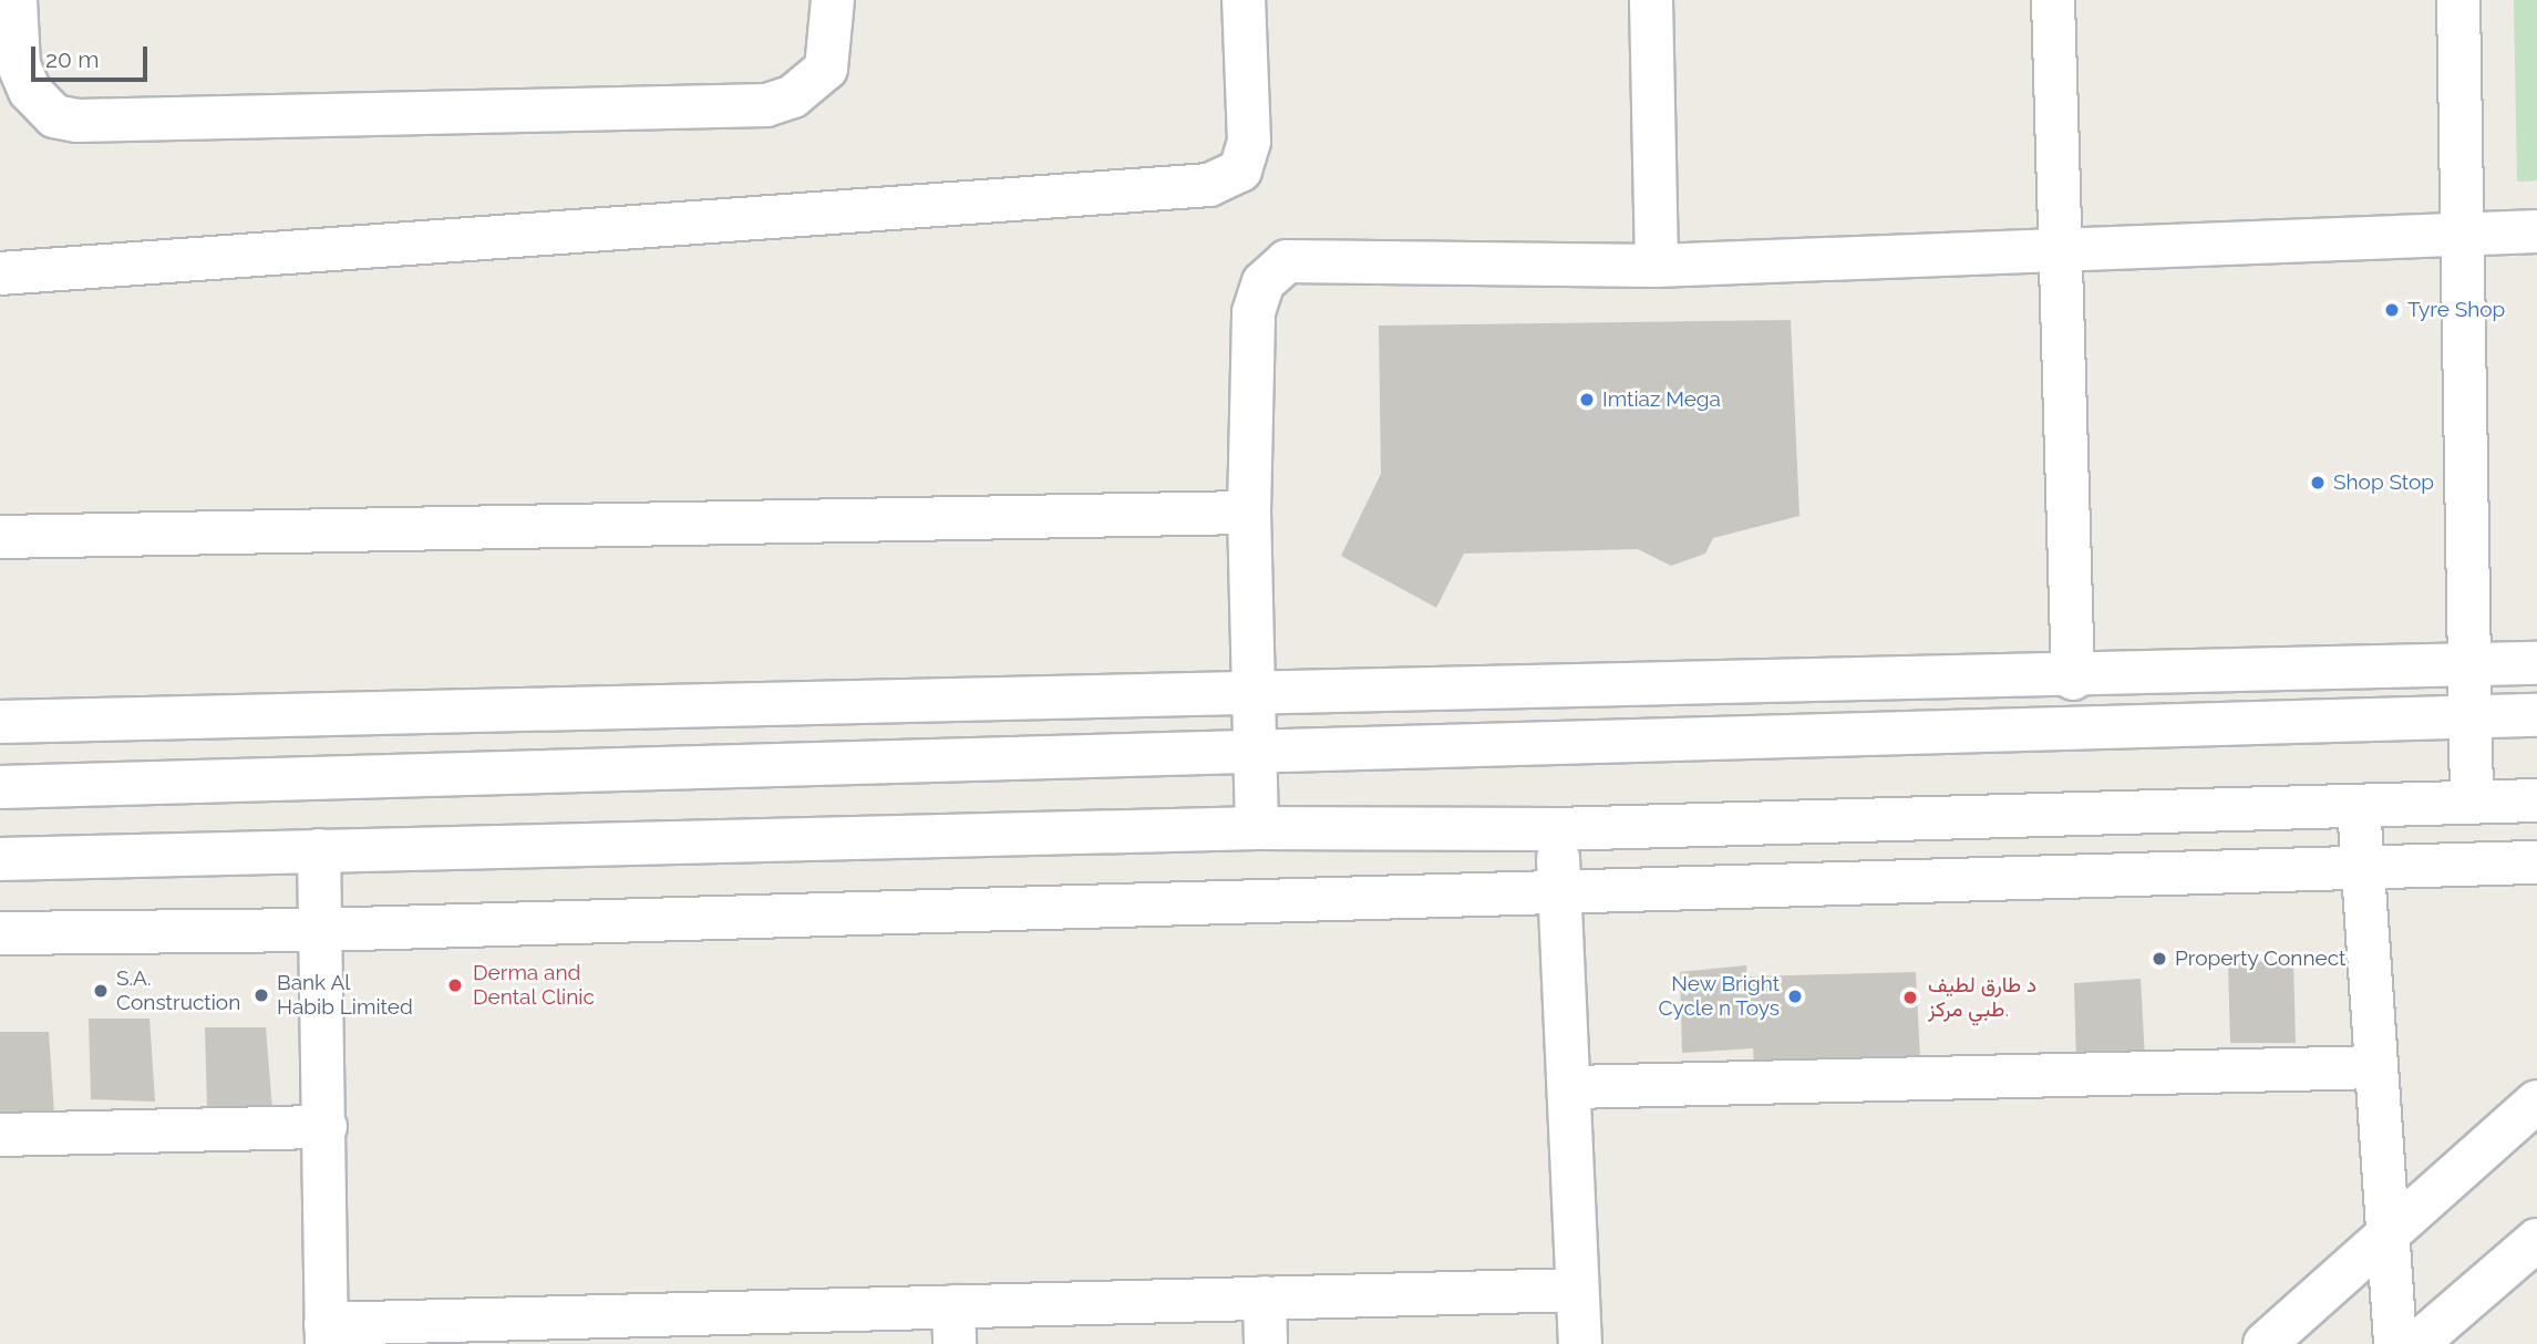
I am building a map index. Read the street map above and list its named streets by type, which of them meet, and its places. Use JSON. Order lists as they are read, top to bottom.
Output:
{
  "places": [
    "Tyre Shop",
    "Imtiaz Mega",
    "Shop Stop",
    "Property Connect",
    "Derma and Dental Clinic",
    "S.A. Construction",
    "Bank Al Habib Limited",
    "New Bright Cycle n Toys",
    "د طارق لطیف طبي مرکز."
  ],
  "scale_bar": "20 m"
}
